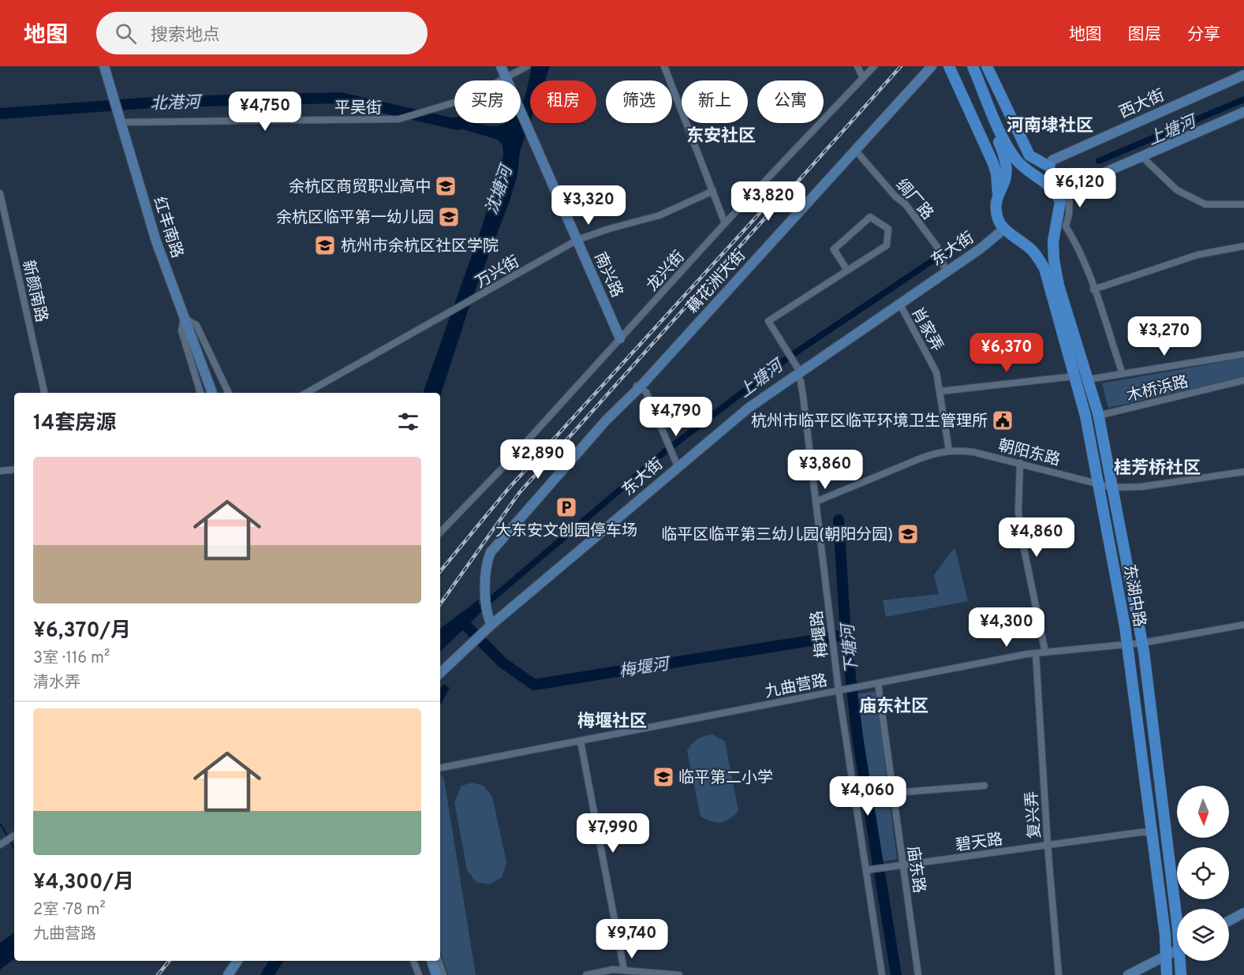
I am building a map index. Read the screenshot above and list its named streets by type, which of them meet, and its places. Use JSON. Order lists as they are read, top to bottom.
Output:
{
  "streets": {
    "main road": ["东湖中路"],
    "street": [
      "西大街",
      "平吴街",
      "绸厂路",
      "红丰南路",
      "东大街",
      "龙兴街",
      "万兴街",
      "南兴路",
      "藕花洲大街",
      "新颜南路",
      "肖家弄",
      "木桥浜路",
      "朝阳东路",
      "梅堰路",
      "九曲营路",
      "复兴弄",
      "碧天路",
      "庙东路"
    ]
  },
  "crossings": [
    ["平吴街", "红丰南路"],
    ["平吴街", "南兴路"],
    ["绸厂路", "东大街"],
    ["绸厂路", "藕花洲大街"],
    ["东大街", "藕花洲大街"],
    ["东大街", "肖家弄"],
    ["东大街", "东湖中路"],
    ["东大街", "梅堰路"],
    ["龙兴街", "南兴路"],
    ["万兴街", "南兴路"],
    ["肖家弄", "朝阳东路"],
    ["朝阳东路", "东湖中路"],
    ["朝阳东路", "梅堰路"],
    ["东湖中路", "九曲营路"],
    ["东湖中路", "碧天路"],
    ["梅堰路", "九曲营路"],
    ["梅堰路", "碧天路"],
    ["九曲营路", "复兴弄"],
    ["九曲营路", "庙东路"],
    ["复兴弄", "碧天路"],
    ["碧天路", "庙东路"]
  ],
  "districts": [
    "河南埭社区",
    "东安社区",
    "桂芳桥社区",
    "庙东社区",
    "梅堰社区"
  ],
  "water": [
    "北港河",
    "上塘河",
    "沈塘河",
    "下塘河",
    "梅堰河"
  ],
  "places": {
    "school or university": [
      "余杭区商贸职业高中",
      "余杭区临平第一幼儿园",
      "杭州市余杭区社区学院",
      "临平区临平第三幼儿园(朝阳分园)",
      "临平第二小学"
    ],
    "public building": ["杭州市临平区临平环境卫生管理所"],
    "parking": ["大东安文创园停车场"]
  },
  "north": "bottom",
  "page": {
    "header": "地图",
    "search": "搜索地点",
    "nav": ["地图", "图层", "分享"],
    "chip": [
      "买房",
      "租房",
      "筛选",
      "新上",
      "公寓"
    ],
    "price": [
      "¥4,750",
      "¥6,120",
      "¥3,820",
      "¥3,320",
      "¥3,270",
      "¥6,370",
      "¥4,790",
      "¥2,890",
      "¥3,860",
      "¥4,860",
      "¥4,300",
      "¥4,060",
      "¥7,990",
      "¥9,740"
    ],
    "heading": "14套房源",
    "list": [
      {
        "name": "¥6,370/月",
        "note": "3室 · 116 m² · 清水弄"
      },
      {
        "name": "¥4,300/月",
        "note": "2室 · 78 m² · 九曲营路"
      }
    ]
  }
}
